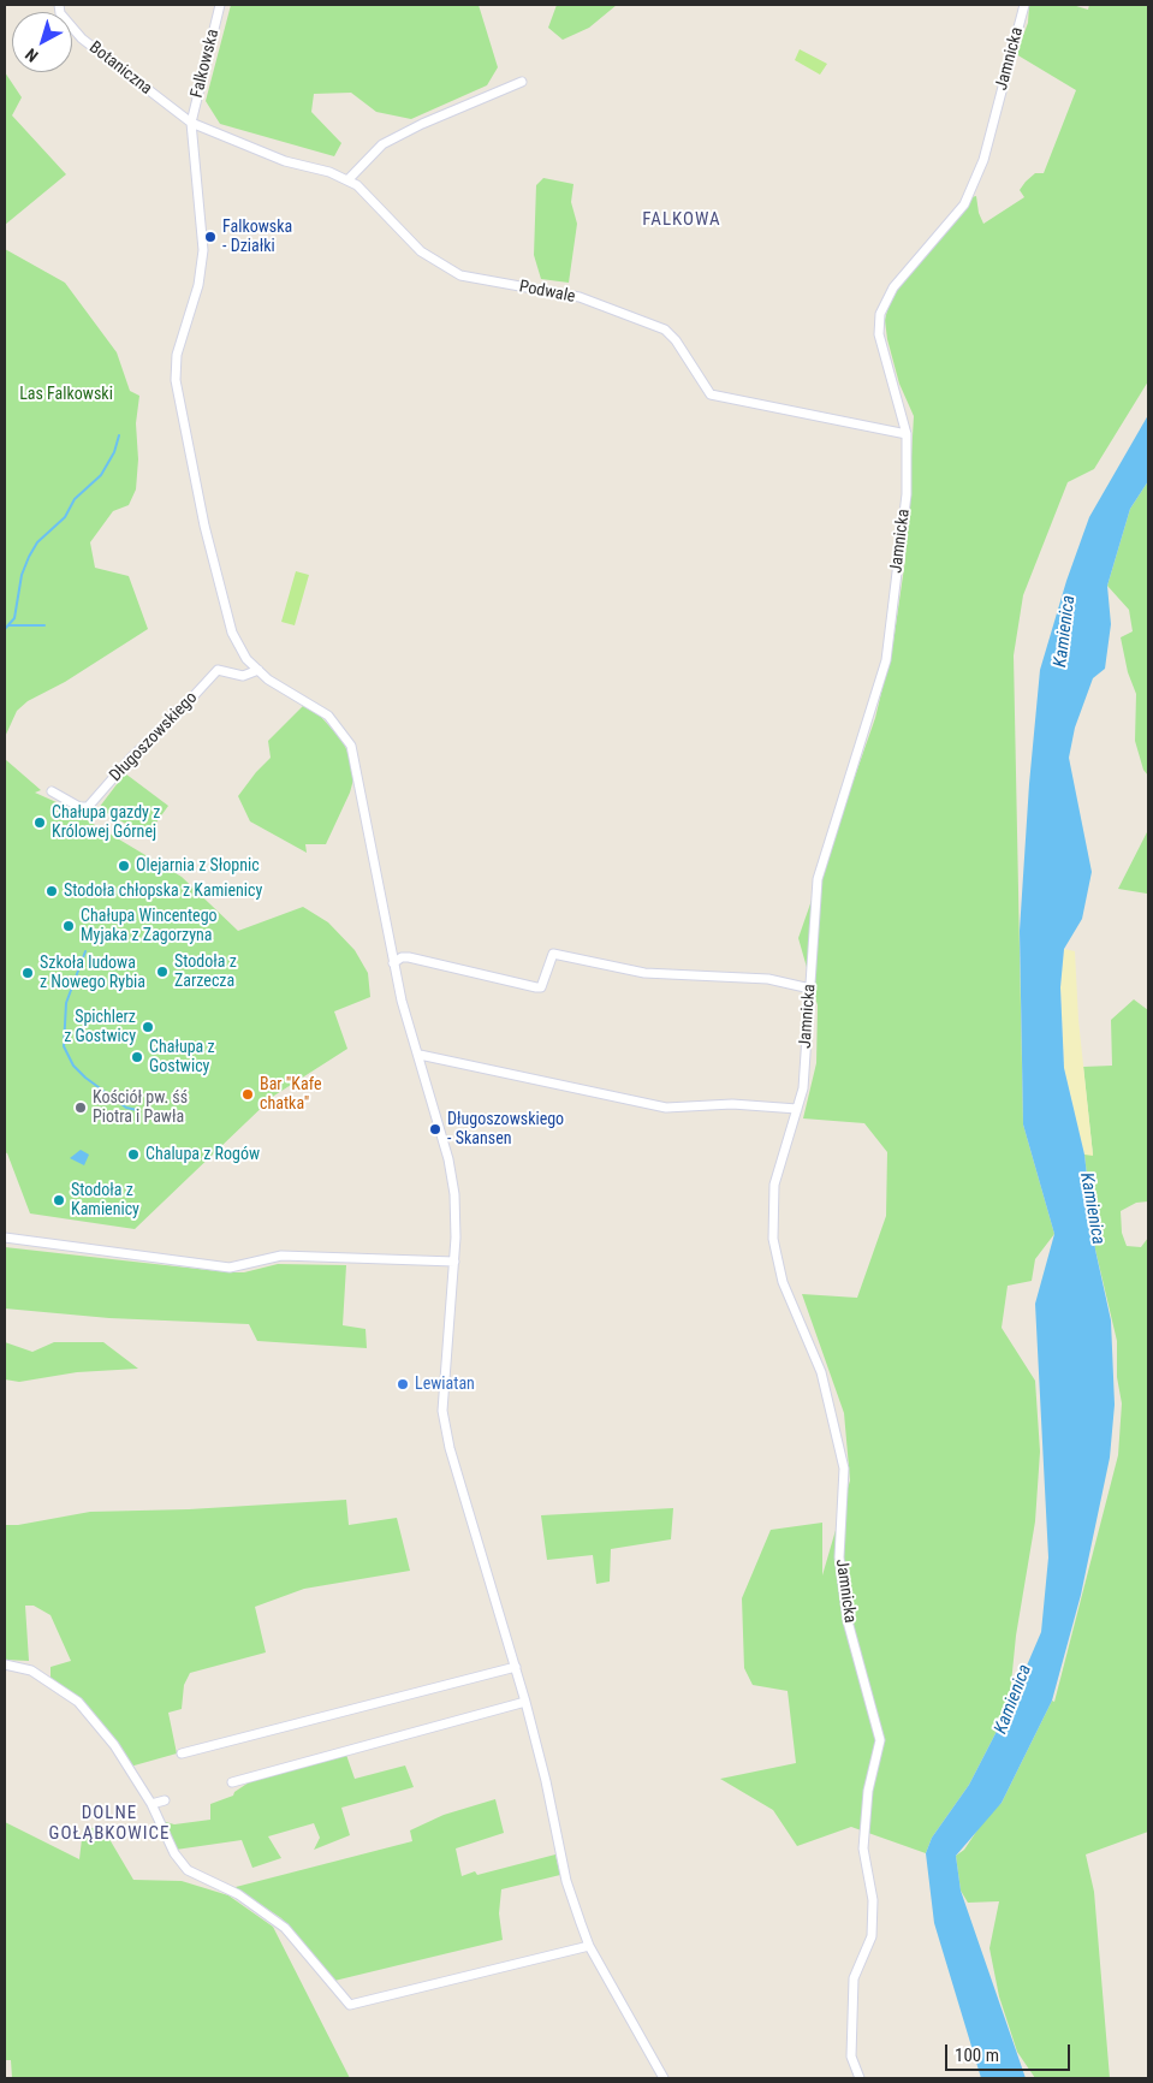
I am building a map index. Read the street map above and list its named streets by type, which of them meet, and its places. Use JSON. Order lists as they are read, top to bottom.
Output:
{
  "streets": {
    "street": [
      "Jamnicka",
      "Falkowska",
      "Botaniczna",
      "Podwale",
      "Długoszowskiego"
    ]
  },
  "crossings": [
    ["Jamnicka", "Podwale"],
    ["Falkowska", "Botaniczna"],
    ["Falkowska", "Podwale"],
    ["Falkowska", "Długoszowskiego"],
    ["Botaniczna", "Podwale"]
  ],
  "districts": ["FALKOWA", "DOLNE GOŁĄBKOWICE"],
  "water": ["Kamienica"],
  "parks": ["Las Falkowski"],
  "places": [
    "Falkowska - Działki",
    "Chałupa gazdy z Królowej Górnej",
    "Olejarnia z Słopnic",
    "Stodoła chłopska z Kamienicy",
    "Chałupa Wincentego Myjaka z Zagorzyna",
    "Stodoła z Zarzecza",
    "Szkoła ludowa z Nowego Rybia",
    "Spichlerz z Gostwicy",
    "Chałupa z Gostwicy",
    "Bar \"Kafe chatka\"",
    "Kościół pw. śś Piotra i Pawła",
    "Długoszowskiego - Skansen",
    "Chalupa z Rogów",
    "Stodoła z Kamienicy",
    "Lewiatan"
  ],
  "scale_bar": "100 m",
  "north": "bottom left"
}
